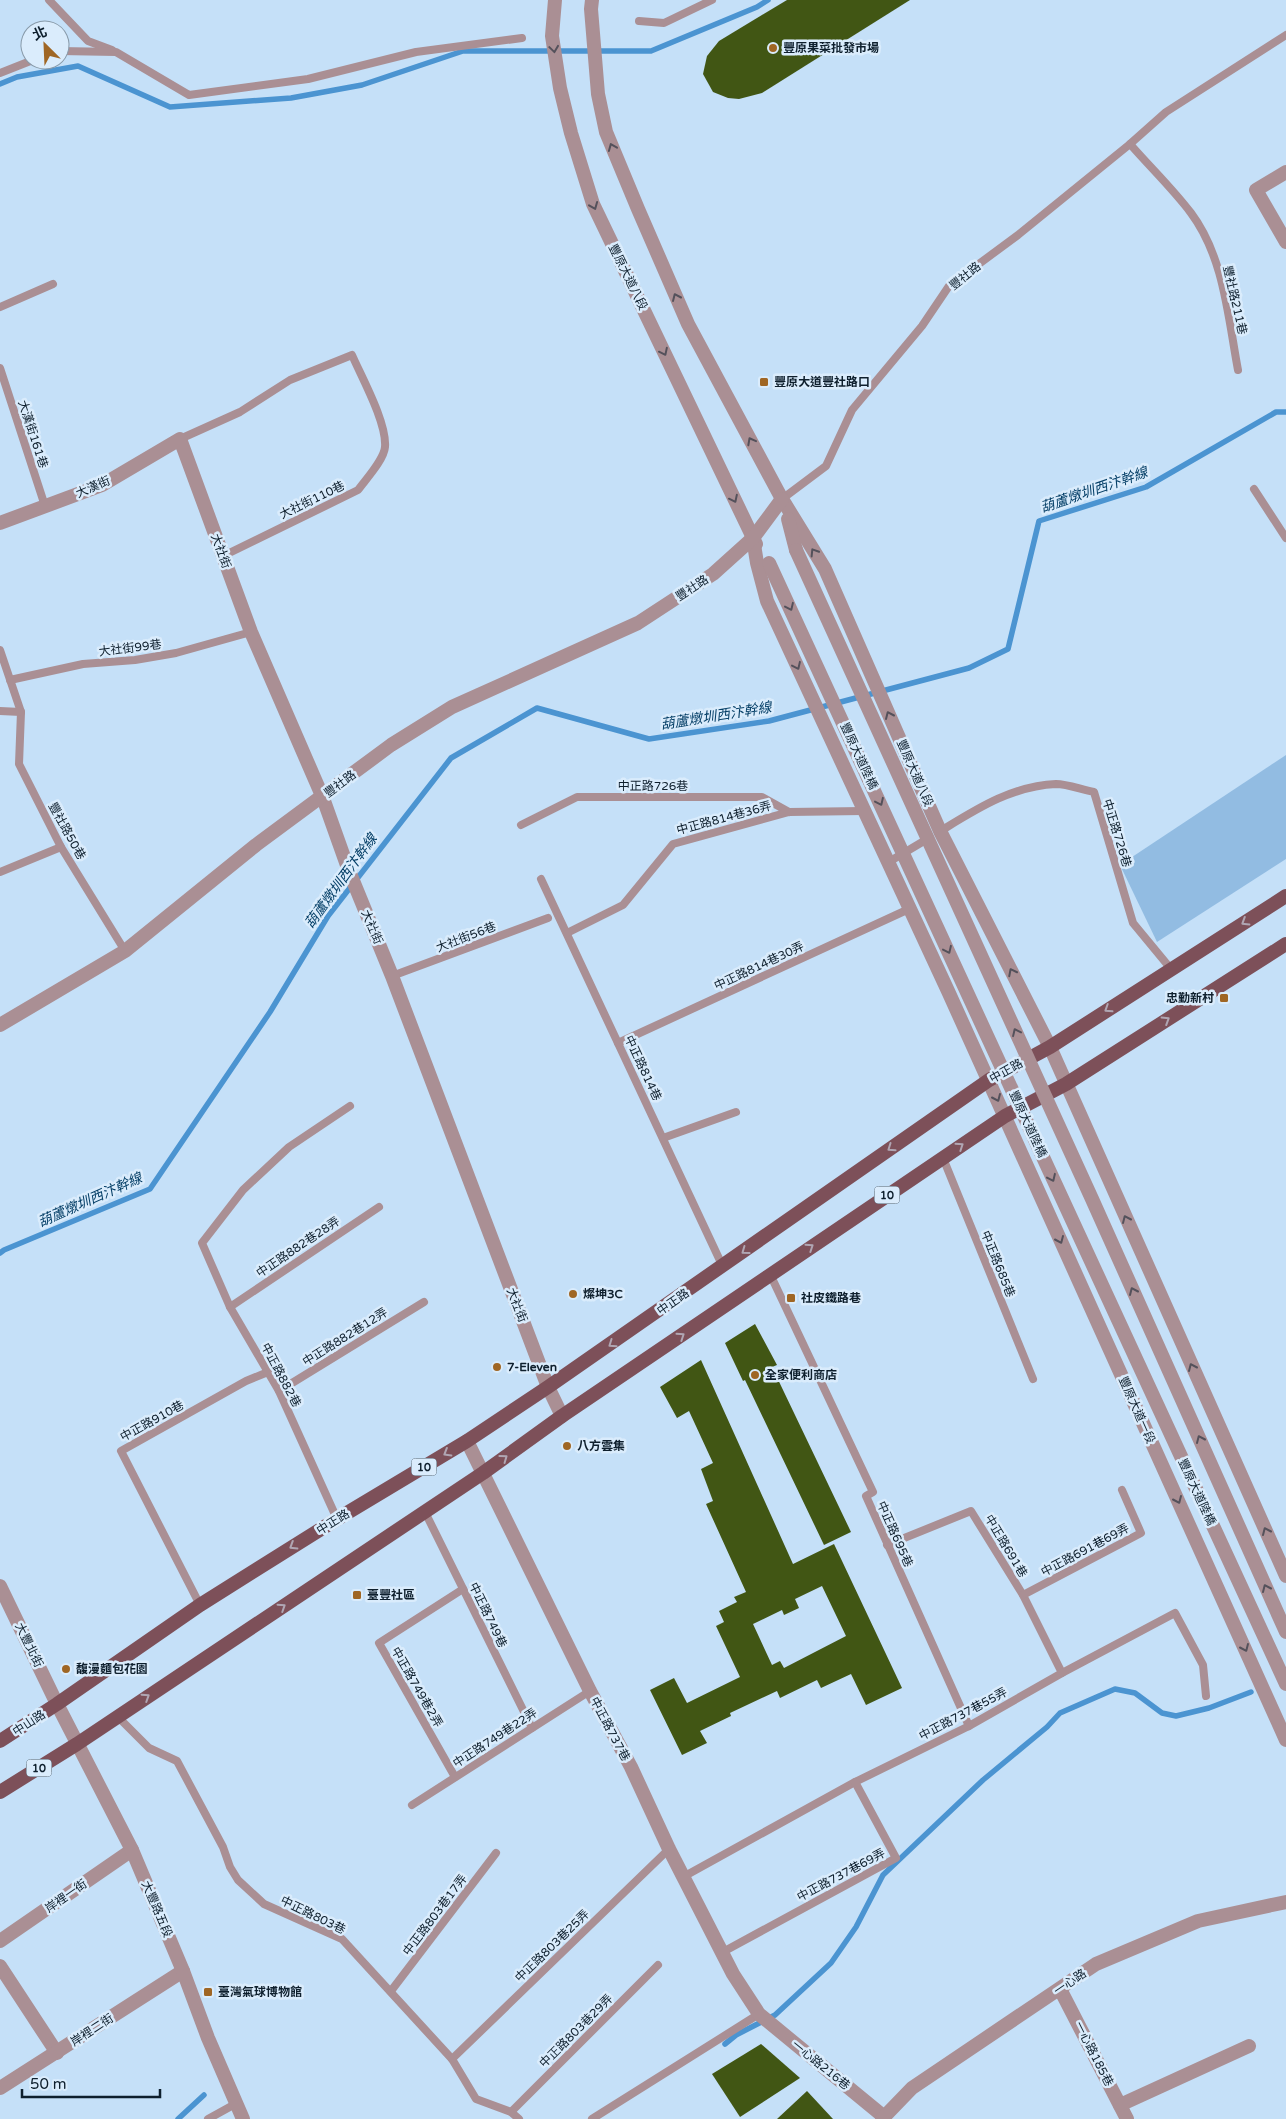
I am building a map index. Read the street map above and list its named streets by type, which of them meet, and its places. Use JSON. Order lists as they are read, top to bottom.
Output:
{
  "streets": {
    "main road": ["中正路", "10", "中山路"],
    "street": [
      "豐社路",
      "豐原大道八段",
      "大漢街",
      "大社街",
      "豐原大道陸橋",
      "豐原大道一段",
      "大豐北街",
      "中正路737巷",
      "岸裡一街",
      "大豐路五段",
      "一心路",
      "岸裡二街",
      "一心路185巷",
      "一心路216巷"
    ],
    "lane": [
      "豐社路211巷",
      "大漢街161巷",
      "大社街110巷",
      "大社街99巷",
      "中正路726巷",
      "中正路814巷36弄",
      "豐社路50巷",
      "大社街56巷",
      "中正路814巷30弄",
      "中正路814巷",
      "中正路882巷28弄",
      "中正路685巷",
      "中正路882巷12弄",
      "中正路882巷",
      "中正路910巷",
      "中正路695巷",
      "中正路691巷",
      "中正路691巷69弄",
      "中正路749巷",
      "中正路749巷2弄",
      "中正路737巷55弄",
      "中正路749巷22弄",
      "中正路737巷69弄",
      "中正路803巷",
      "中正路803巷17弄",
      "中正路803巷25弄",
      "中正路803巷29弄"
    ]
  },
  "crossings": [
    ["豐社路", "豐原大道八段"],
    ["豐社路", "豐社路211巷"],
    ["豐社路", "大社街"],
    ["豐社路", "豐社路50巷"],
    ["豐原大道八段", "豐原大道陸橋"],
    ["豐原大道八段", "中正路726巷"],
    ["豐原大道八段", "中正路814巷36弄"],
    ["豐原大道八段", "中正路814巷30弄"],
    ["豐原大道八段", "中正路"],
    ["豐原大道八段", "豐原大道一段"],
    ["大漢街161巷", "大漢街"],
    ["大漢街", "大社街110巷"],
    ["大漢街", "大社街"],
    ["大社街110巷", "大社街"],
    ["大社街", "大社街99巷"],
    ["大社街", "大社街56巷"],
    ["大社街", "中正路"],
    ["大社街", "10"],
    ["中正路726巷", "中正路814巷36弄"],
    ["中正路726巷", "中正路"],
    ["中正路814巷36弄", "中正路814巷"],
    ["中正路814巷30弄", "中正路814巷"],
    ["中正路814巷", "中正路"],
    ["中正路", "中正路882巷"],
    ["中正路", "豐原大道一段"],
    ["中正路", "中正路910巷"],
    ["中正路", "大豐北街"],
    ["中正路", "中山路"],
    ["中正路", "中正路737巷"],
    ["中正路", "大豐路五段"],
    ["10", "中正路685巷"],
    ["10", "豐原大道一段"],
    ["10", "中正路695巷"],
    ["10", "中正路749巷"],
    ["10", "中正路737巷"],
    ["10", "大豐路五段"],
    ["10", "中正路803巷"],
    ["中正路882巷28弄", "中正路882巷"],
    ["中正路882巷12弄", "中正路882巷"],
    ["中正路882巷", "中正路910巷"],
    ["中正路695巷", "中正路691巷"],
    ["中正路695巷", "中正路737巷55弄"],
    ["中正路691巷", "中正路691巷69弄"],
    ["中正路691巷", "中正路737巷55弄"],
    ["中正路749巷", "中正路749巷2弄"],
    ["中正路749巷", "中正路749巷22弄"],
    ["大豐北街", "中山路"],
    ["大豐北街", "大豐路五段"],
    ["中正路749巷2弄", "中正路749巷22弄"],
    ["中正路737巷55弄", "中正路737巷"],
    ["中正路737巷55弄", "中正路737巷69弄"],
    ["中山路", "大豐路五段"],
    ["中正路737巷", "中正路749巷22弄"],
    ["中正路737巷", "中正路737巷69弄"],
    ["中正路737巷", "中正路803巷25弄"],
    ["中正路737巷", "一心路216巷"],
    ["岸裡一街", "大豐路五段"],
    ["大豐路五段", "岸裡二街"],
    ["中正路803巷", "中正路803巷17弄"],
    ["中正路803巷", "中正路803巷25弄"],
    ["中正路803巷", "中正路803巷29弄"],
    ["一心路", "一心路185巷"],
    ["一心路", "一心路216巷"]
  ],
  "water": ["葫蘆燉圳西汴幹線"],
  "places": {
    "other": [
      "豐原果菜批發市場",
      "燦坤3C",
      "7-Eleven",
      "全家便利商店",
      "八方雲集",
      "馥漫麵包花園"
    ],
    "transit": [
      "豐原大道豐社路口",
      "忠勤新村",
      "社皮鐵路巷",
      "臺豐社區",
      "臺灣氣球博物館"
    ]
  },
  "scale_bar": "50 m",
  "north": "top left"
}
